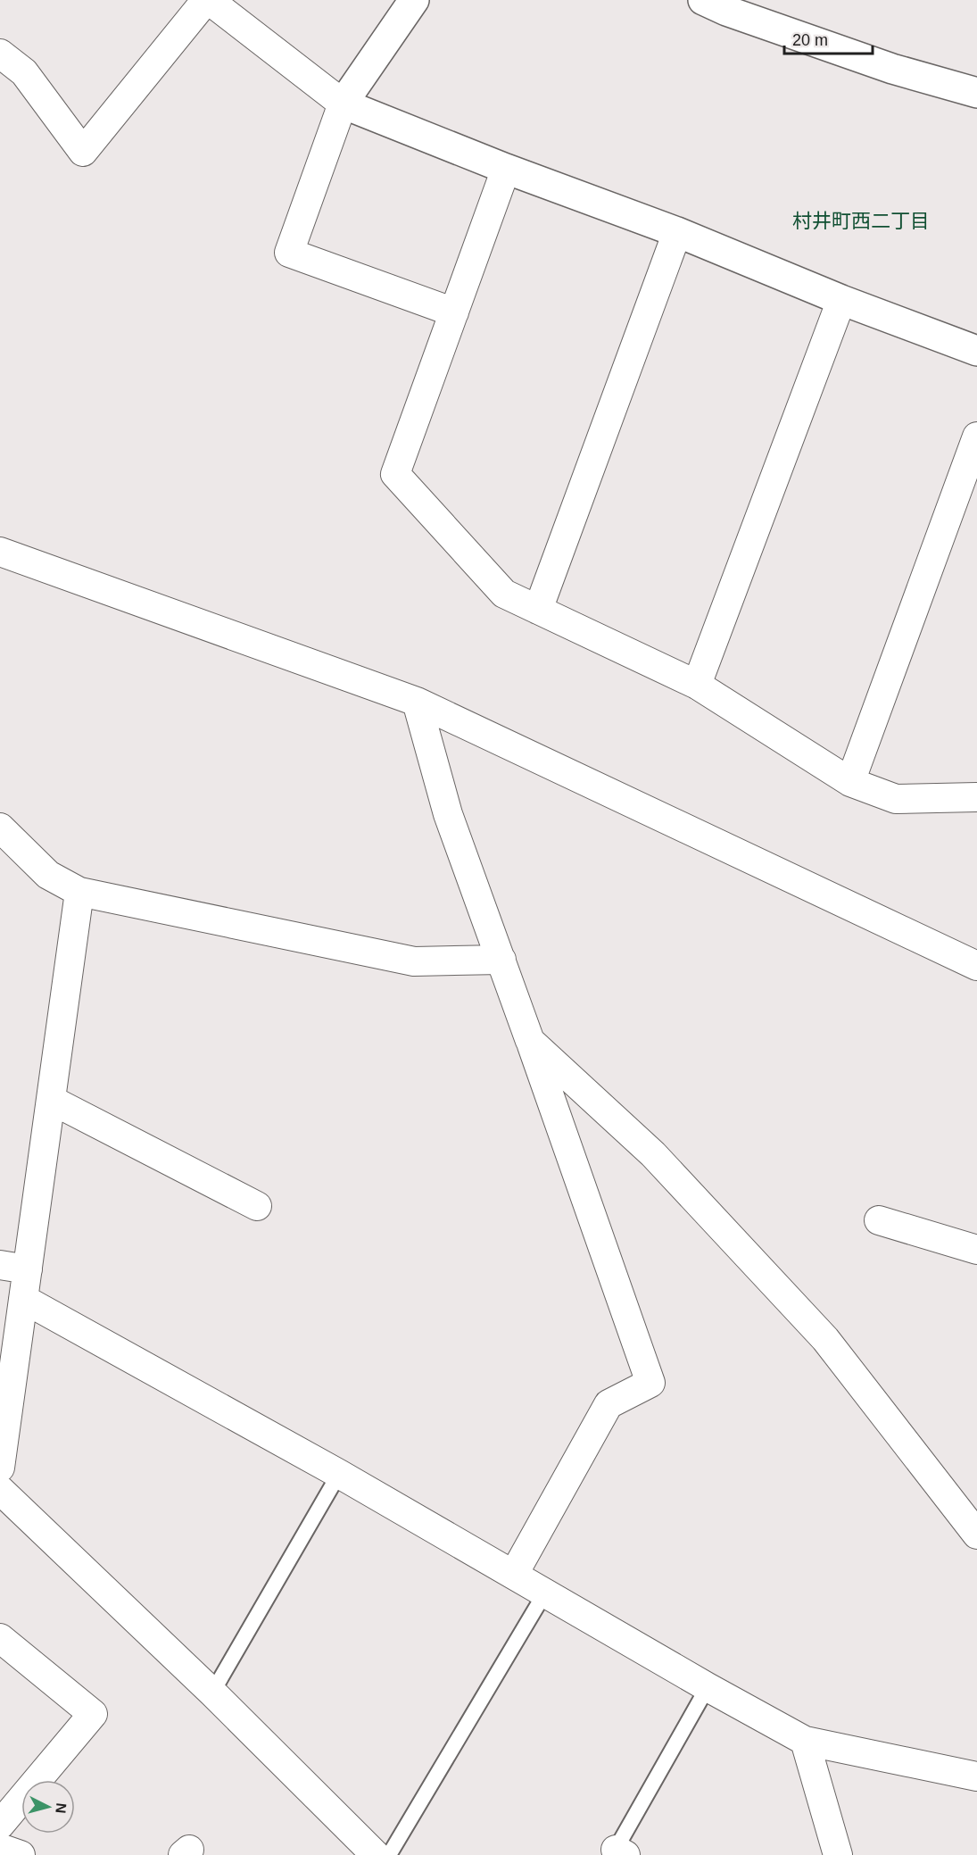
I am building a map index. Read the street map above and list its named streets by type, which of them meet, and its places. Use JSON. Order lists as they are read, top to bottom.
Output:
{
  "districts": ["村井町西二丁目"],
  "scale_bar": "20 m",
  "north": "right"
}
